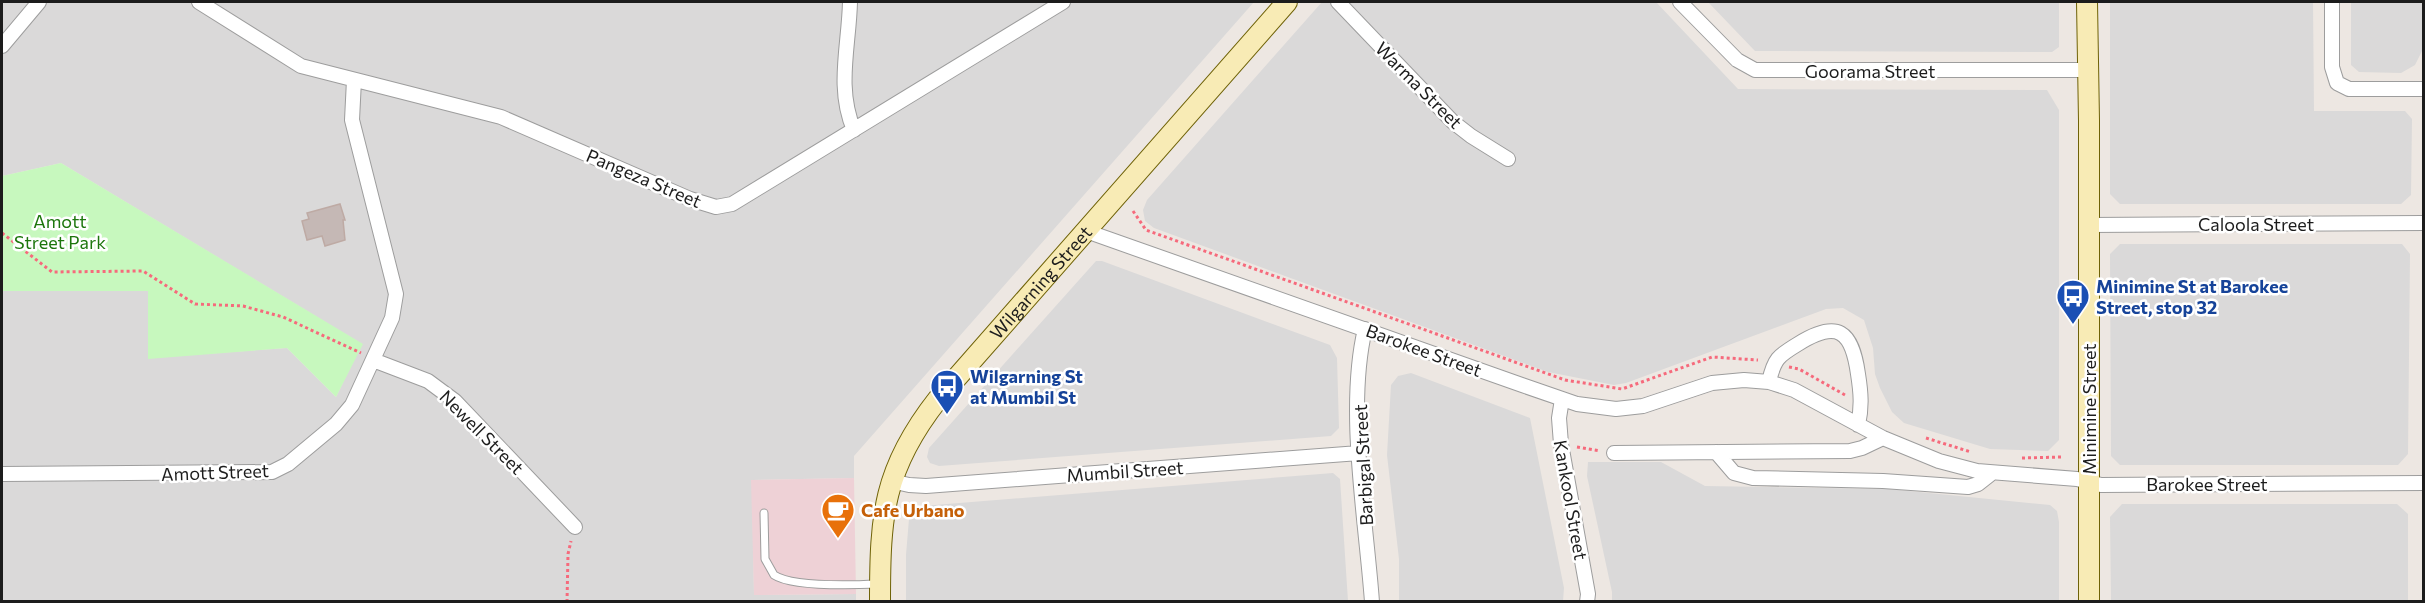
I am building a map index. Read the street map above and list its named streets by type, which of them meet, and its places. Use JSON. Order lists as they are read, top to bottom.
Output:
{
  "streets": {
    "street": [
      "Goorama Street",
      "Warma Street",
      "Pangeza Street",
      "Caloola Street",
      "Wilgarning Street",
      "Barokee Street",
      "Minimine Street",
      "Newell Street",
      "Barbigal Street",
      "Mumbil Street",
      "Amott Street",
      "Kankool Street"
    ]
  },
  "crossings": [
    ["Goorama Street", "Minimine Street"],
    ["Pangeza Street", "Amott Street"],
    ["Caloola Street", "Minimine Street"],
    ["Wilgarning Street", "Barokee Street"],
    ["Wilgarning Street", "Mumbil Street"],
    ["Barokee Street", "Minimine Street"],
    ["Barokee Street", "Barbigal Street"],
    ["Barokee Street", "Kankool Street"],
    ["Newell Street", "Amott Street"],
    ["Barbigal Street", "Mumbil Street"]
  ],
  "parks": ["Amott Street Park"],
  "places": {
    "bus stop": ["Minimine St at Barokee Street, stop 32", "Wilgarning St at Mumbil St"],
    "cafe": ["Cafe Urbano"]
  }
}
